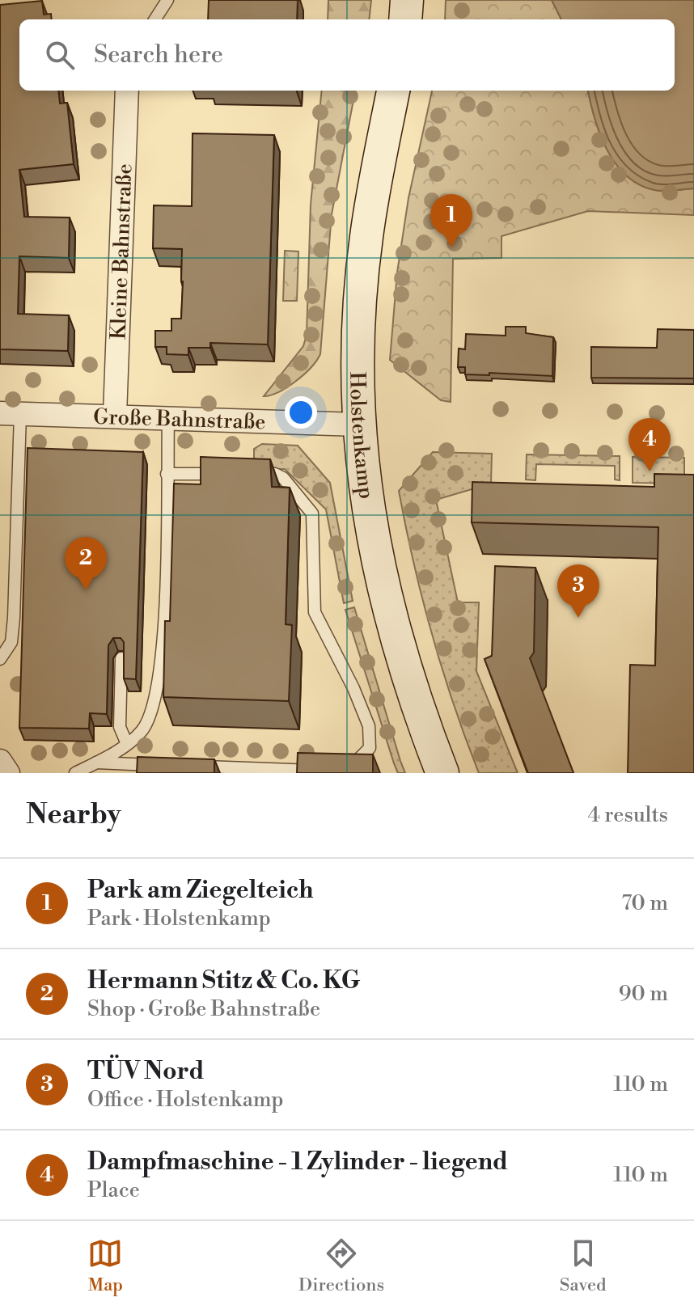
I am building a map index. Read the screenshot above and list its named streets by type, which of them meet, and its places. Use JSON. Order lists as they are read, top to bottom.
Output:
{
  "streets": {
    "main road": ["Holstenkamp"],
    "street": ["Kleine Bahnstraße", "Große Bahnstraße"]
  },
  "crossings": [
    ["Kleine Bahnstraße", "Große Bahnstraße"],
    ["Große Bahnstraße", "Holstenkamp"]
  ],
  "page": {
    "search": "Search here",
    "pins": [
      "1",
      "4",
      "2",
      "3"
    ],
    "heading": ["Nearby", "4 results"],
    "list": [
      {
        "mark": "1",
        "name": "Park am Ziegelteich",
        "note": "Park · Holstenkamp",
        "value": "70 m"
      },
      {
        "mark": "2",
        "name": "Hermann Stitz & Co. KG",
        "note": "Shop · Große Bahnstraße",
        "value": "90 m"
      },
      {
        "mark": "3",
        "name": "TÜV Nord",
        "note": "Office · Holstenkamp",
        "value": "110 m"
      },
      {
        "mark": "4",
        "name": "Dampfmaschine - 1 Zylinder - liegend",
        "note": "Place",
        "value": "110 m"
      }
    ],
    "nav": ["Map", "Directions", "Saved"]
  }
}
